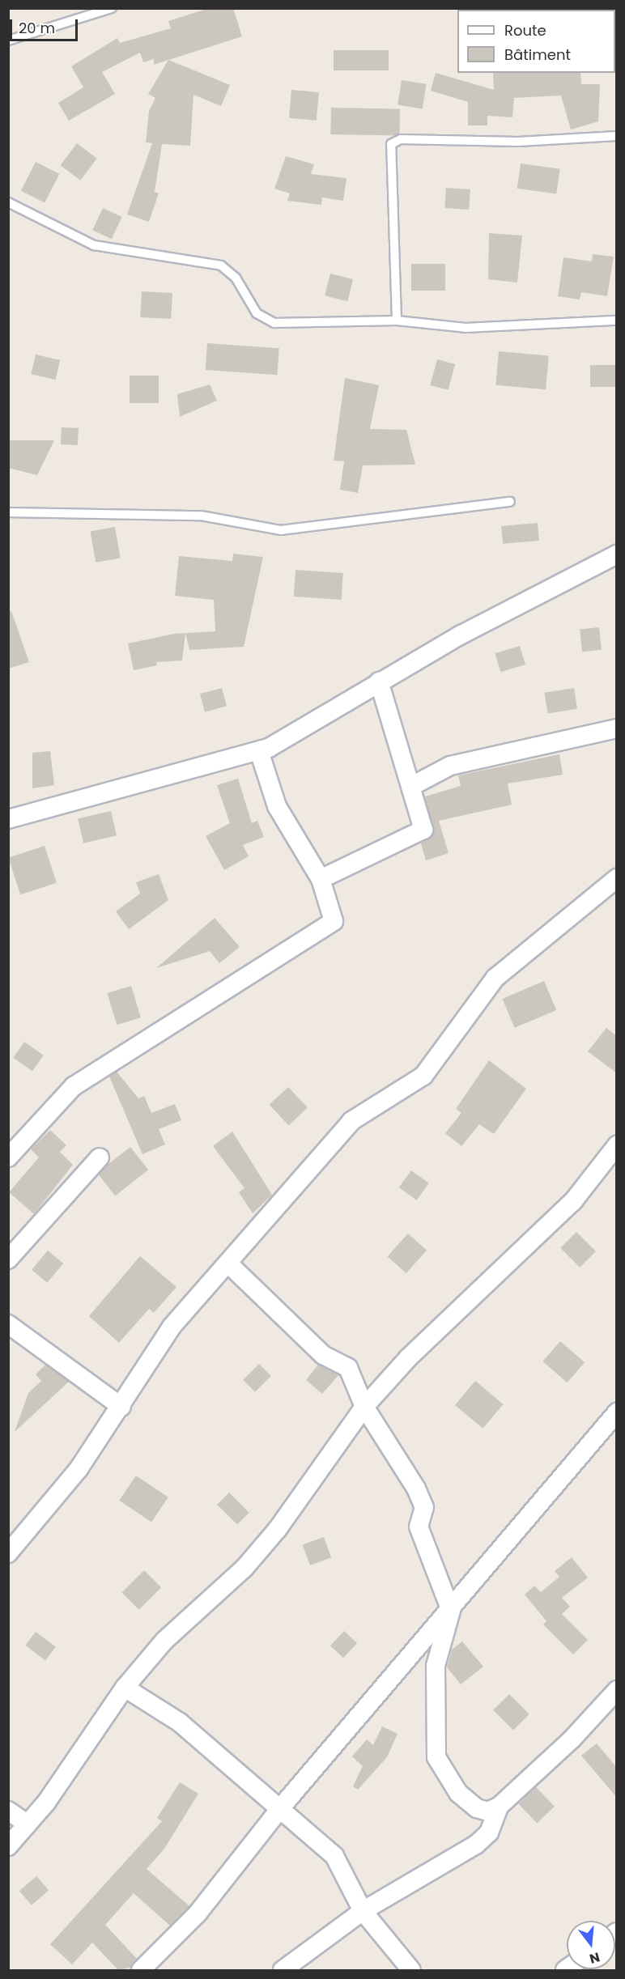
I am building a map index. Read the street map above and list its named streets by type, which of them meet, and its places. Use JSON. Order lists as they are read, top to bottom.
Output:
{
  "legend": ["Route", "Bâtiment"],
  "scale_bar": "20 m",
  "north": "bottom"
}
